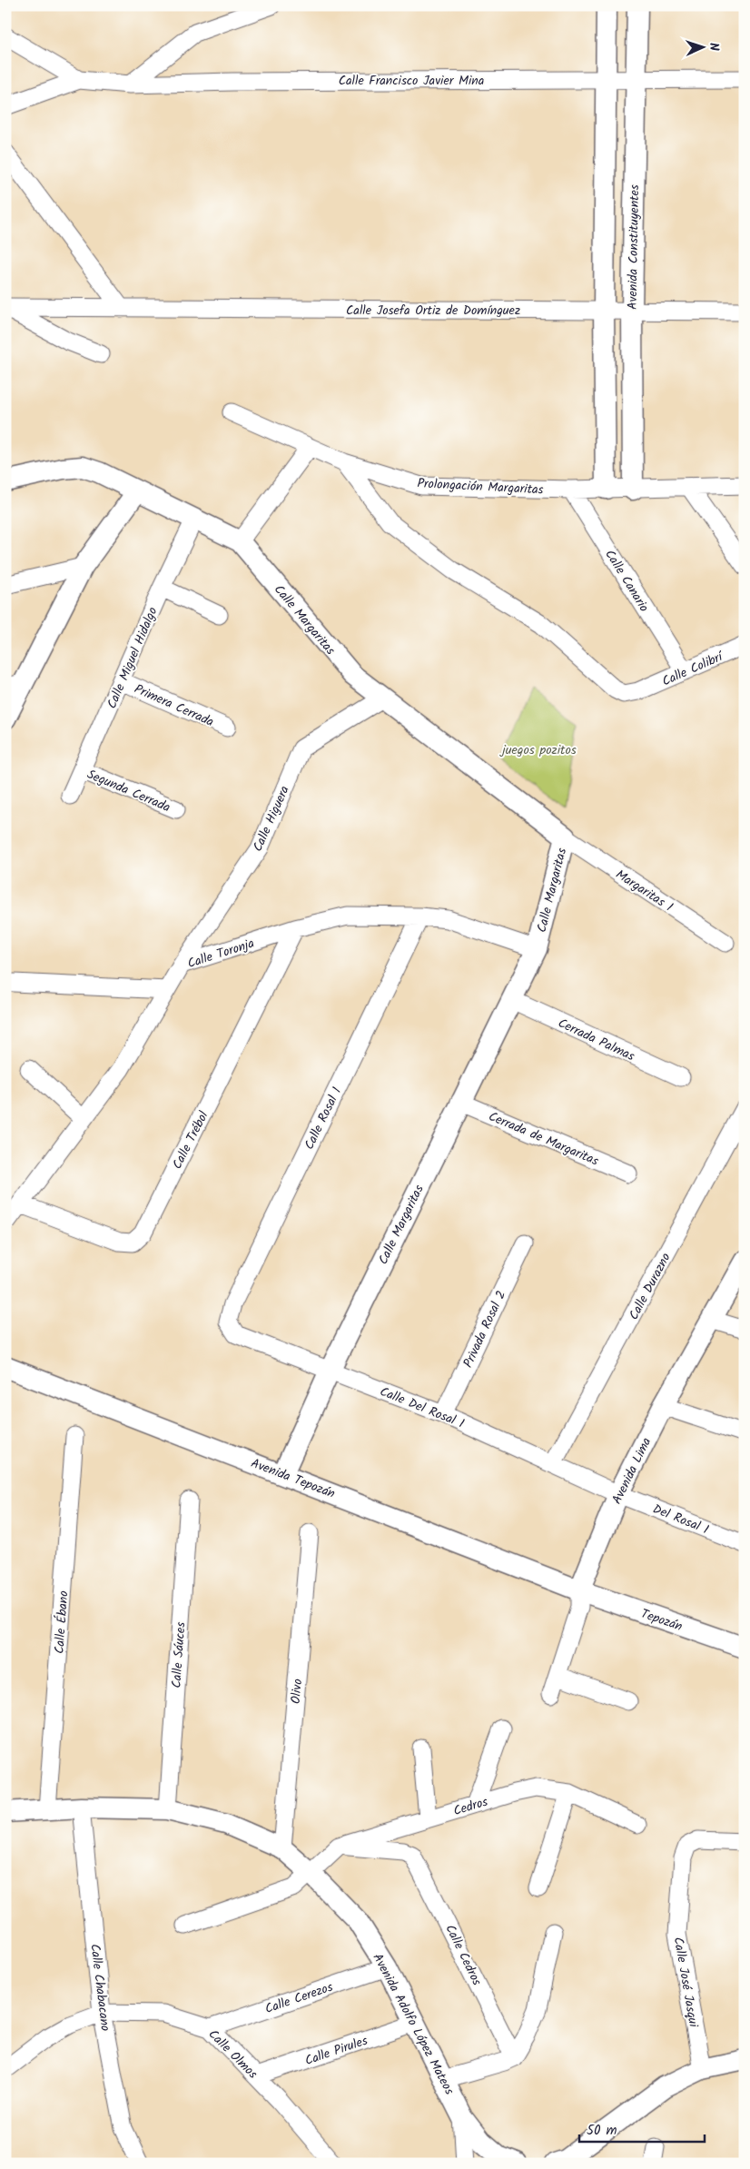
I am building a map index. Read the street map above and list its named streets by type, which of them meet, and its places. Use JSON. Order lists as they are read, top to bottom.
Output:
{
  "streets": {
    "street": [
      "Calle Francisco Javier Mina",
      "Avenida Constituyentes",
      "Calle Josefa Ortiz de Domínguez",
      "Prolongación Margaritas",
      "Calle Canario",
      "Calle Margaritas",
      "Calle Miguel Hidalgo",
      "Calle Colibrí",
      "Primera Cerrada",
      "Segunda Cerrada",
      "Calle Higuera",
      "Margaritas 1",
      "Calle Toronja",
      "Cerrada Palmas",
      "Calle Rosal 1",
      "Cerrada de Margaritas",
      "Calle Trébol",
      "Calle Durazno",
      "Privada Rosal 2",
      "Calle Del Rosal 1",
      "Avenida Lima",
      "Avenida Tepozán",
      "Del Rosal 1",
      "Tepozán",
      "Calle Ébano",
      "Calle Sáuces",
      "Olivo",
      "Cedros",
      "Calle Cedros",
      "Calle José Jasqui",
      "Calle Chabacano",
      "Calle Cerezos",
      "Avenida Adolfo López Mateos",
      "Calle Pirules",
      "Calle Olmos"
    ]
  },
  "crossings": [
    ["Calle Francisco Javier Mina", "Avenida Constituyentes"],
    ["Avenida Constituyentes", "Calle Josefa Ortiz de Domínguez"],
    ["Avenida Constituyentes", "Prolongación Margaritas"],
    ["Prolongación Margaritas", "Calle Canario"],
    ["Prolongación Margaritas", "Calle Colibrí"],
    ["Calle Canario", "Calle Colibrí"],
    ["Calle Margaritas", "Calle Miguel Hidalgo"],
    ["Calle Margaritas", "Calle Higuera"],
    ["Calle Margaritas", "Margaritas 1"],
    ["Calle Margaritas", "Calle Toronja"],
    ["Calle Margaritas", "Cerrada Palmas"],
    ["Calle Margaritas", "Cerrada de Margaritas"],
    ["Calle Margaritas", "Calle Del Rosal 1"],
    ["Calle Margaritas", "Avenida Tepozán"],
    ["Calle Miguel Hidalgo", "Primera Cerrada"],
    ["Calle Miguel Hidalgo", "Segunda Cerrada"],
    ["Calle Higuera", "Calle Toronja"],
    ["Calle Toronja", "Calle Rosal 1"],
    ["Calle Toronja", "Calle Trébol"],
    ["Calle Rosal 1", "Calle Del Rosal 1"],
    ["Calle Durazno", "Calle Del Rosal 1"],
    ["Privada Rosal 2", "Calle Del Rosal 1"],
    ["Calle Del Rosal 1", "Avenida Lima"],
    ["Calle Del Rosal 1", "Del Rosal 1"],
    ["Avenida Lima", "Avenida Tepozán"],
    ["Avenida Lima", "Del Rosal 1"],
    ["Avenida Lima", "Tepozán"],
    ["Avenida Tepozán", "Tepozán"],
    ["Calle Ébano", "Avenida Adolfo López Mateos"],
    ["Calle Sáuces", "Avenida Adolfo López Mateos"],
    ["Olivo", "Avenida Adolfo López Mateos"],
    ["Cedros", "Calle Cedros"],
    ["Cedros", "Avenida Adolfo López Mateos"],
    ["Calle Chabacano", "Avenida Adolfo López Mateos"],
    ["Calle Chabacano", "Calle Olmos"],
    ["Calle Cerezos", "Avenida Adolfo López Mateos"],
    ["Calle Cerezos", "Calle Olmos"],
    ["Avenida Adolfo López Mateos", "Calle Pirules"],
    ["Calle Pirules", "Calle Olmos"]
  ],
  "parks": ["juegos pozitos"],
  "scale_bar": "50 m",
  "north": "right"
}
